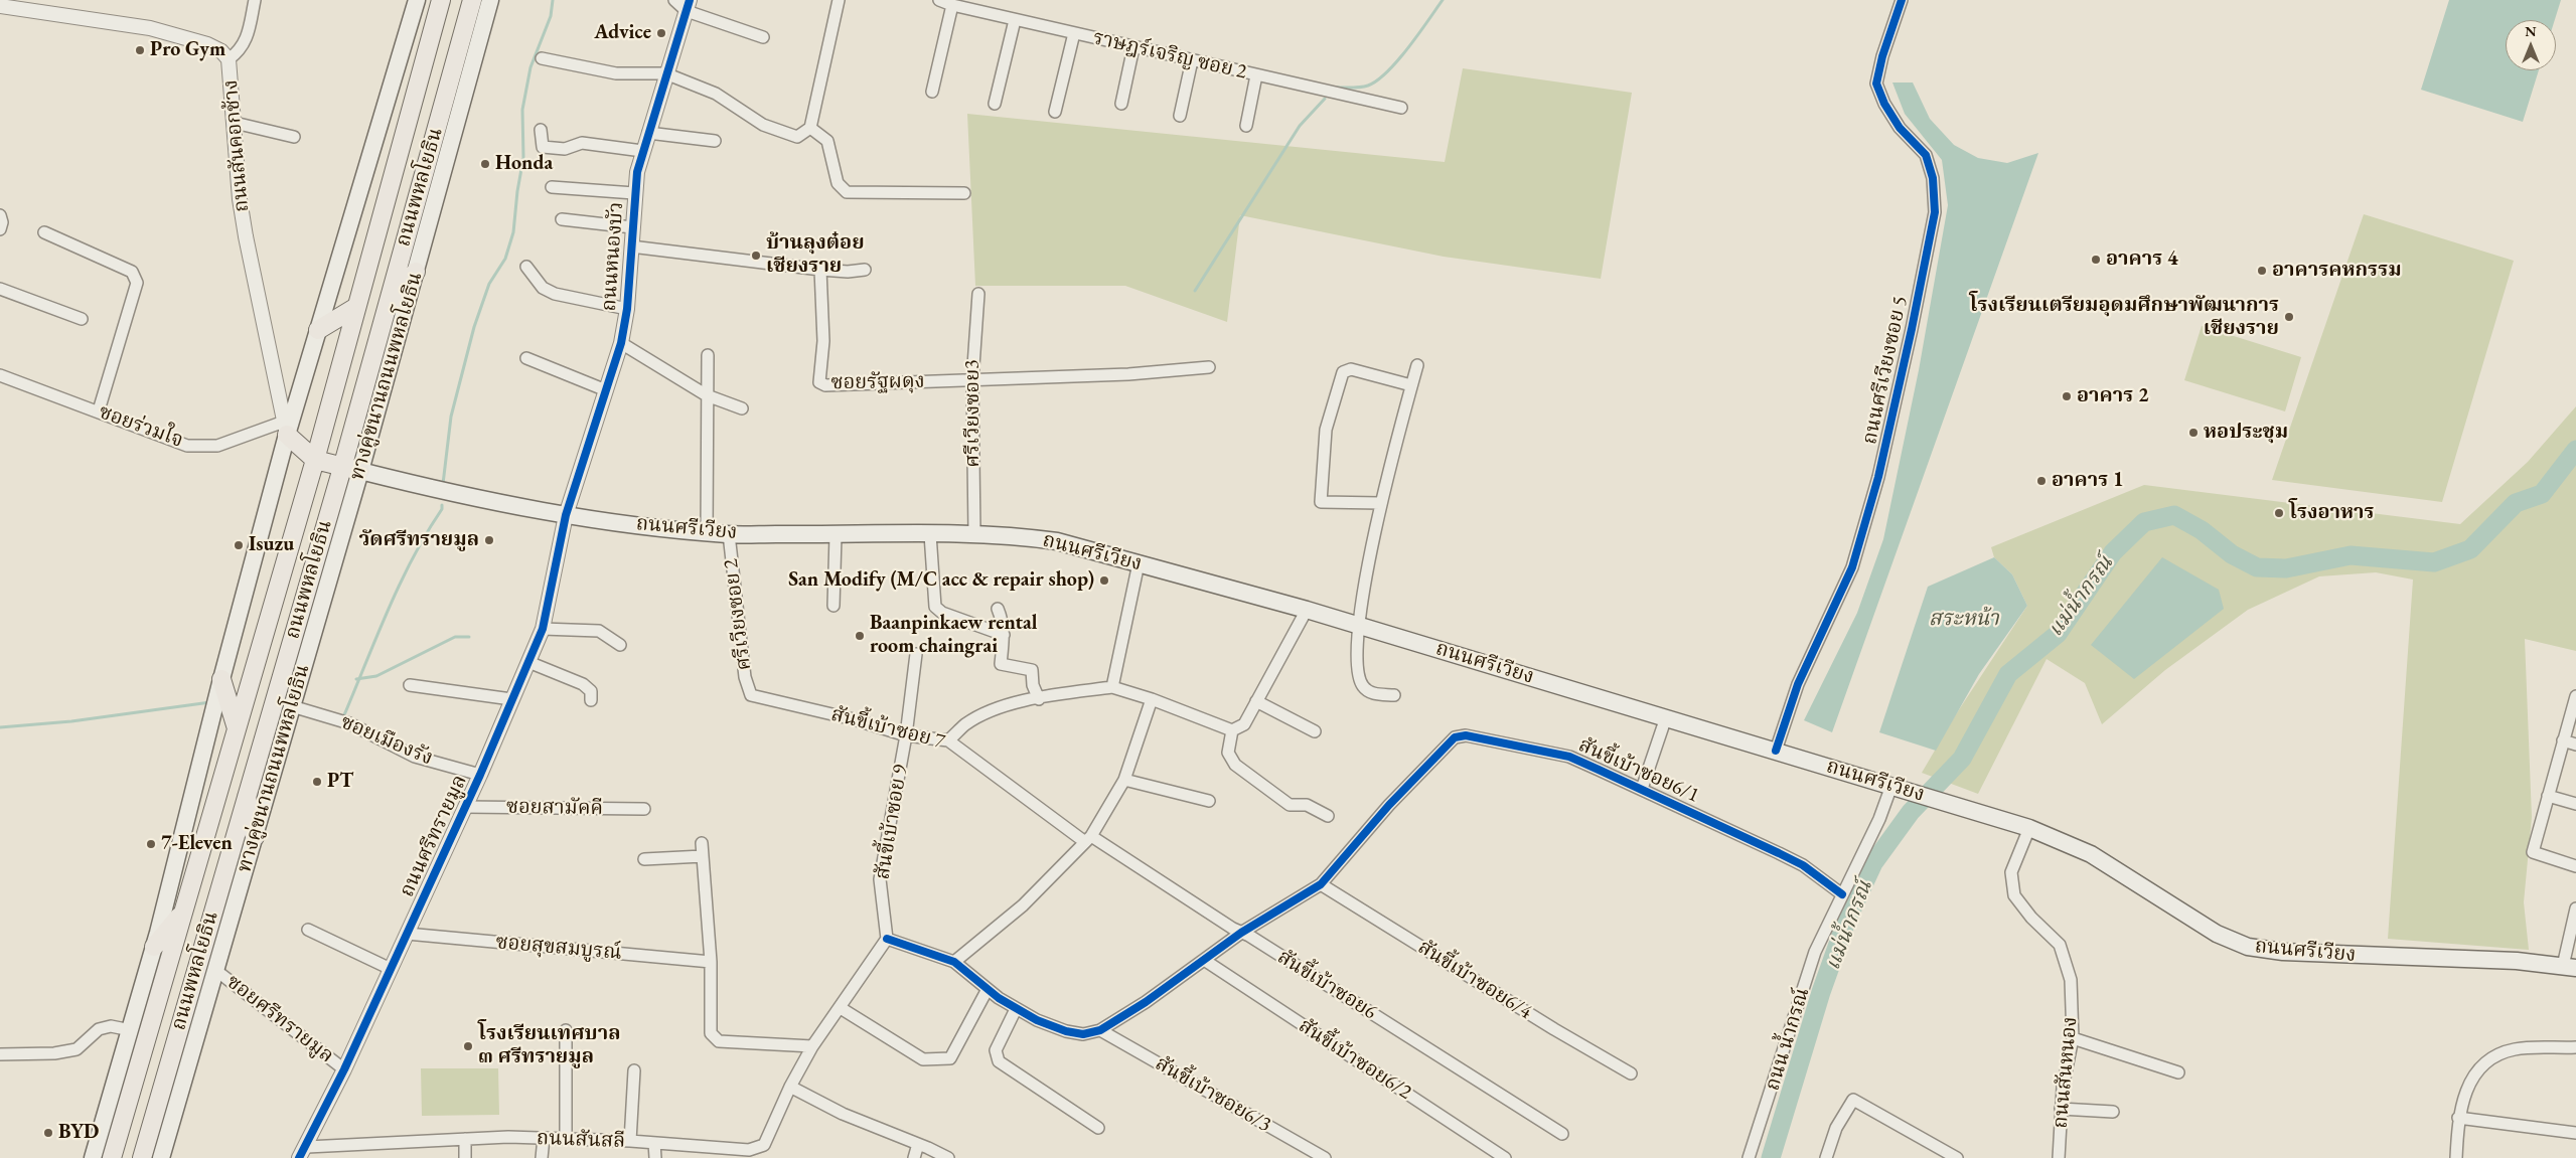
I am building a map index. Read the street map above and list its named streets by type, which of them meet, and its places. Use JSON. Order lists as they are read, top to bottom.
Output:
{
  "streets": {
    "main road": ["ถนนพหลโยธิน", "ทางคู่ขนานถนนพหลโยธิน", "ถนนศรีเวียง"],
    "street": [
      "ราษฎร์เจริญ ซอย 2",
      "ถนนสันคอกช้าง",
      "ถนนหนองบัว",
      "ถนนศรีเวียงซอย 5",
      "ซอยรัฐผดุง",
      "ศรีเวียงซอย3",
      "ซอยร่วมใจ",
      "ศรีเวียงซอย 2",
      "สันขี้เบ้าซอย 7",
      "ซอยเมืองรัง",
      "สันขี้เบ้าซอย6/1",
      "ซอยสามัคคี",
      "สันขี้เบ้าซอย 9",
      "ถนนศรีทรายมูล",
      "ซอยสุขสมบูรณ์",
      "สันขี้เบ้าซอย6/4",
      "สันขี้เบ้าซอย6",
      "ซอยศรีทรายมูล",
      "ถนน น้ำกรณ์",
      "สันขี้เบ้าซอย6/2",
      "ถนนสันหนอง",
      "สันขี้เบ้าซอย6/3",
      "ถนนสันสลี"
    ]
  },
  "crossings": [
    ["ถนนสันคอกช้าง", "ซอยร่วมใจ"],
    ["ถนนหนองบัว", "ถนนศรีเวียง"],
    ["ถนนหนองบัว", "ถนนศรีทรายมูล"],
    ["ถนนศรีเวียงซอย 5", "ถนนศรีเวียง"],
    ["ทางคู่ขนานถนนพหลโยธิน", "ถนนศรีเวียง"],
    ["ทางคู่ขนานถนนพหลโยธิน", "ซอยเมืองรัง"],
    ["ทางคู่ขนานถนนพหลโยธิน", "ซอยศรีทรายมูล"],
    ["ซอยรัฐผดุง", "ศรีเวียงซอย3"],
    ["ศรีเวียงซอย3", "ถนนศรีเวียง"],
    ["ถนนศรีเวียง", "ศรีเวียงซอย 2"],
    ["ถนนศรีเวียง", "ถนนศรีทรายมูล"],
    ["ถนนศรีเวียง", "ถนน น้ำกรณ์"],
    ["ถนนศรีเวียง", "ถนนสันหนอง"],
    ["ศรีเวียงซอย 2", "สันขี้เบ้าซอย 7"],
    ["สันขี้เบ้าซอย 7", "สันขี้เบ้าซอย 9"],
    ["สันขี้เบ้าซอย 7", "สันขี้เบ้าซอย6"],
    ["ซอยเมืองรัง", "ถนนศรีทรายมูล"],
    ["สันขี้เบ้าซอย6/1", "สันขี้เบ้าซอย6/4"],
    ["สันขี้เบ้าซอย6/1", "สันขี้เบ้าซอย6"],
    ["สันขี้เบ้าซอย6/1", "ถนน น้ำกรณ์"],
    ["สันขี้เบ้าซอย6/1", "สันขี้เบ้าซอย6/2"],
    ["สันขี้เบ้าซอย6/1", "สันขี้เบ้าซอย6/3"],
    ["ซอยสามัคคี", "ถนนศรีทรายมูล"],
    ["สันขี้เบ้าซอย 9", "ถนนสันสลี"],
    ["ถนนศรีทรายมูล", "ซอยสุขสมบูรณ์"],
    ["ถนนศรีทรายมูล", "ซอยศรีทรายมูล"],
    ["ถนนศรีทรายมูล", "ถนนสันสลี"]
  ],
  "water": ["แม่น้ำกรณ์", "สระหน้า"],
  "places": [
    "Advice",
    "Pro Gym",
    "Honda",
    "บ้านลุงต๋อย เชียงราย",
    "อาคาร 4",
    "อาคารคหกรรม",
    "โรงเรียนเตรียมอุดมศึกษาพัฒนาการ เชียงราย",
    "อาคาร 2",
    "หอประชุม",
    "อาคาร 1",
    "โรงอาหาร",
    "วัดศรีทรายมูล",
    "Isuzu",
    "San Modify (M/C acc & repair shop)",
    "Baanpinkaew rental room chaingrai",
    "PT",
    "7-Eleven",
    "โรงเรียนเทศบาล ๓ ศรีทรายมูล",
    "BYD"
  ],
  "north": "top"
}
